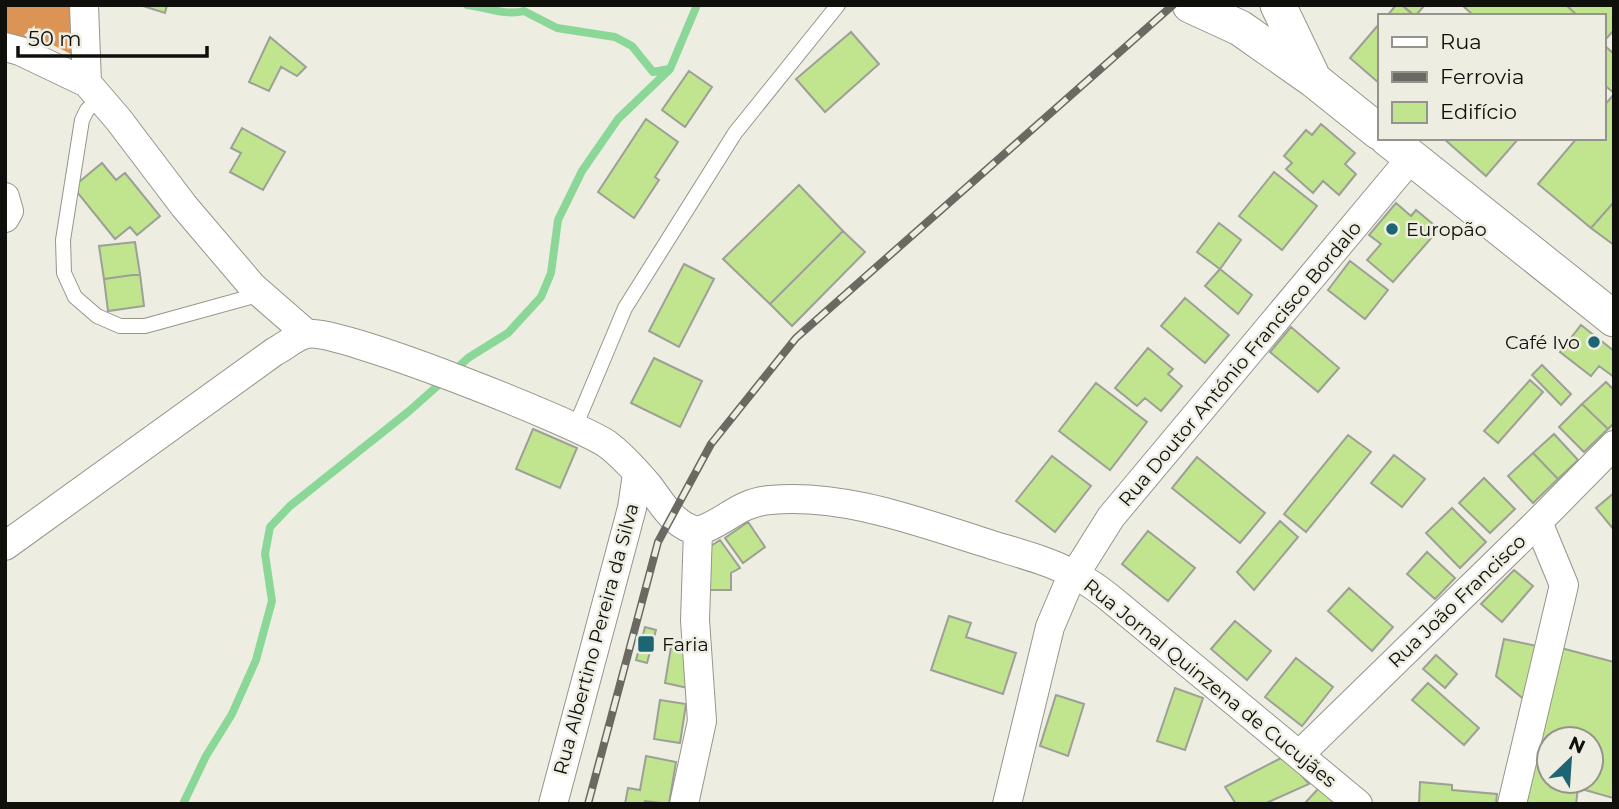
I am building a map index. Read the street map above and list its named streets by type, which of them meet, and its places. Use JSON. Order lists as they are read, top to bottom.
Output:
{
  "streets": {
    "street": [
      "Rua Doutor António Francisco Bordalo",
      "Rua João Francisco",
      "Rua Albertino Pereira da Silva",
      "Rua Jornal Quinzena de Cucujães"
    ]
  },
  "crossings": [
    ["Rua Doutor António Francisco Bordalo", "Rua Jornal Quinzena de Cucujães"],
    ["Rua João Francisco", "Rua Jornal Quinzena de Cucujães"]
  ],
  "places": {
    "other": ["Europão", "Café Ivo"],
    "transit": ["Faria"]
  },
  "legend": ["Rua", "Ferrovia", "Edifício"],
  "scale_bar": "50 m",
  "north": "top right"
}
